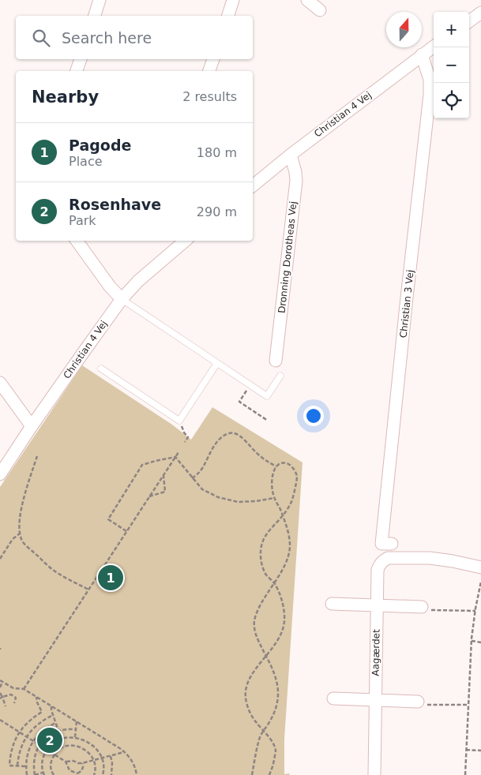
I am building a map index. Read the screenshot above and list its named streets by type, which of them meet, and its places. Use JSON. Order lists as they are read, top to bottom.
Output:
{
  "streets": {
    "street": [
      "Christian 4 Vej",
      "Dronning Dorotheas Vej",
      "Christian 3 Vej",
      "Aagærdet"
    ]
  },
  "crossings": [
    ["Christian 4 Vej", "Dronning Dorotheas Vej"],
    ["Christian 4 Vej", "Christian 3 Vej"]
  ],
  "north": "top",
  "page": {
    "map_buttons": ["+", "−"],
    "search": "Search here",
    "heading": ["Nearby", "2 results"],
    "list": [
      {
        "mark": "1",
        "name": "Pagode",
        "note": "Place",
        "value": "180 m"
      },
      {
        "mark": "2",
        "name": "Rosenhave",
        "note": "Park",
        "value": "290 m"
      }
    ],
    "pins": ["1", "2"]
  }
}
